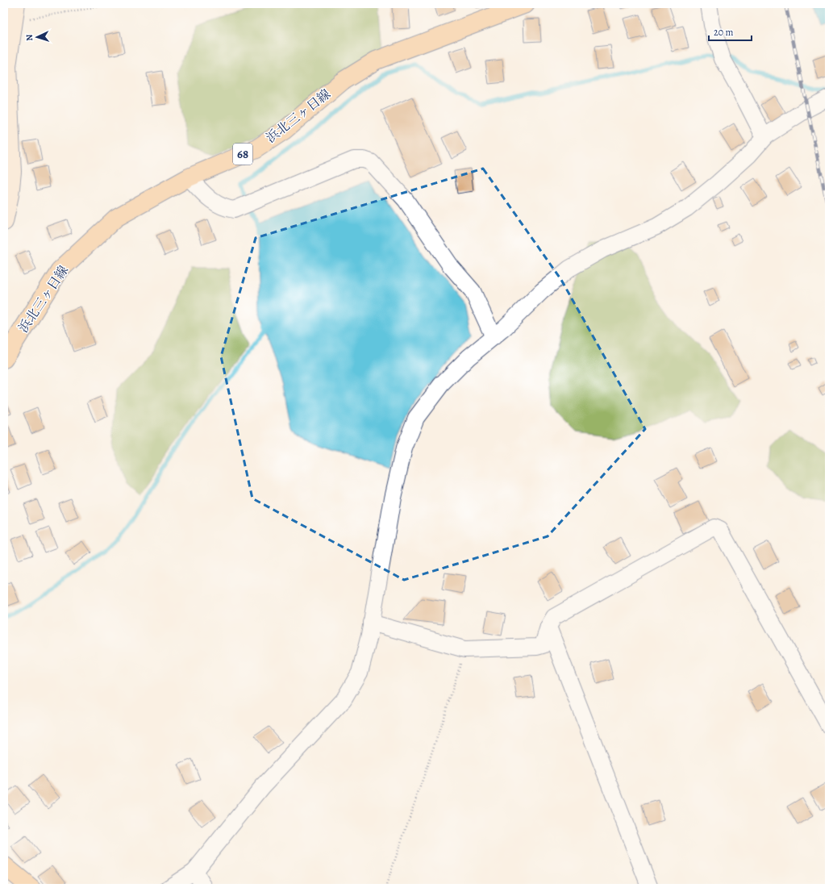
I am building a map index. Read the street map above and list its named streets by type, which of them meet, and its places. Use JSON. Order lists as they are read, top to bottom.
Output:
{
  "streets": {
    "main road": ["浜北三ヶ日線", "68"]
  },
  "scale_bar": "20 m",
  "north": "left"
}
